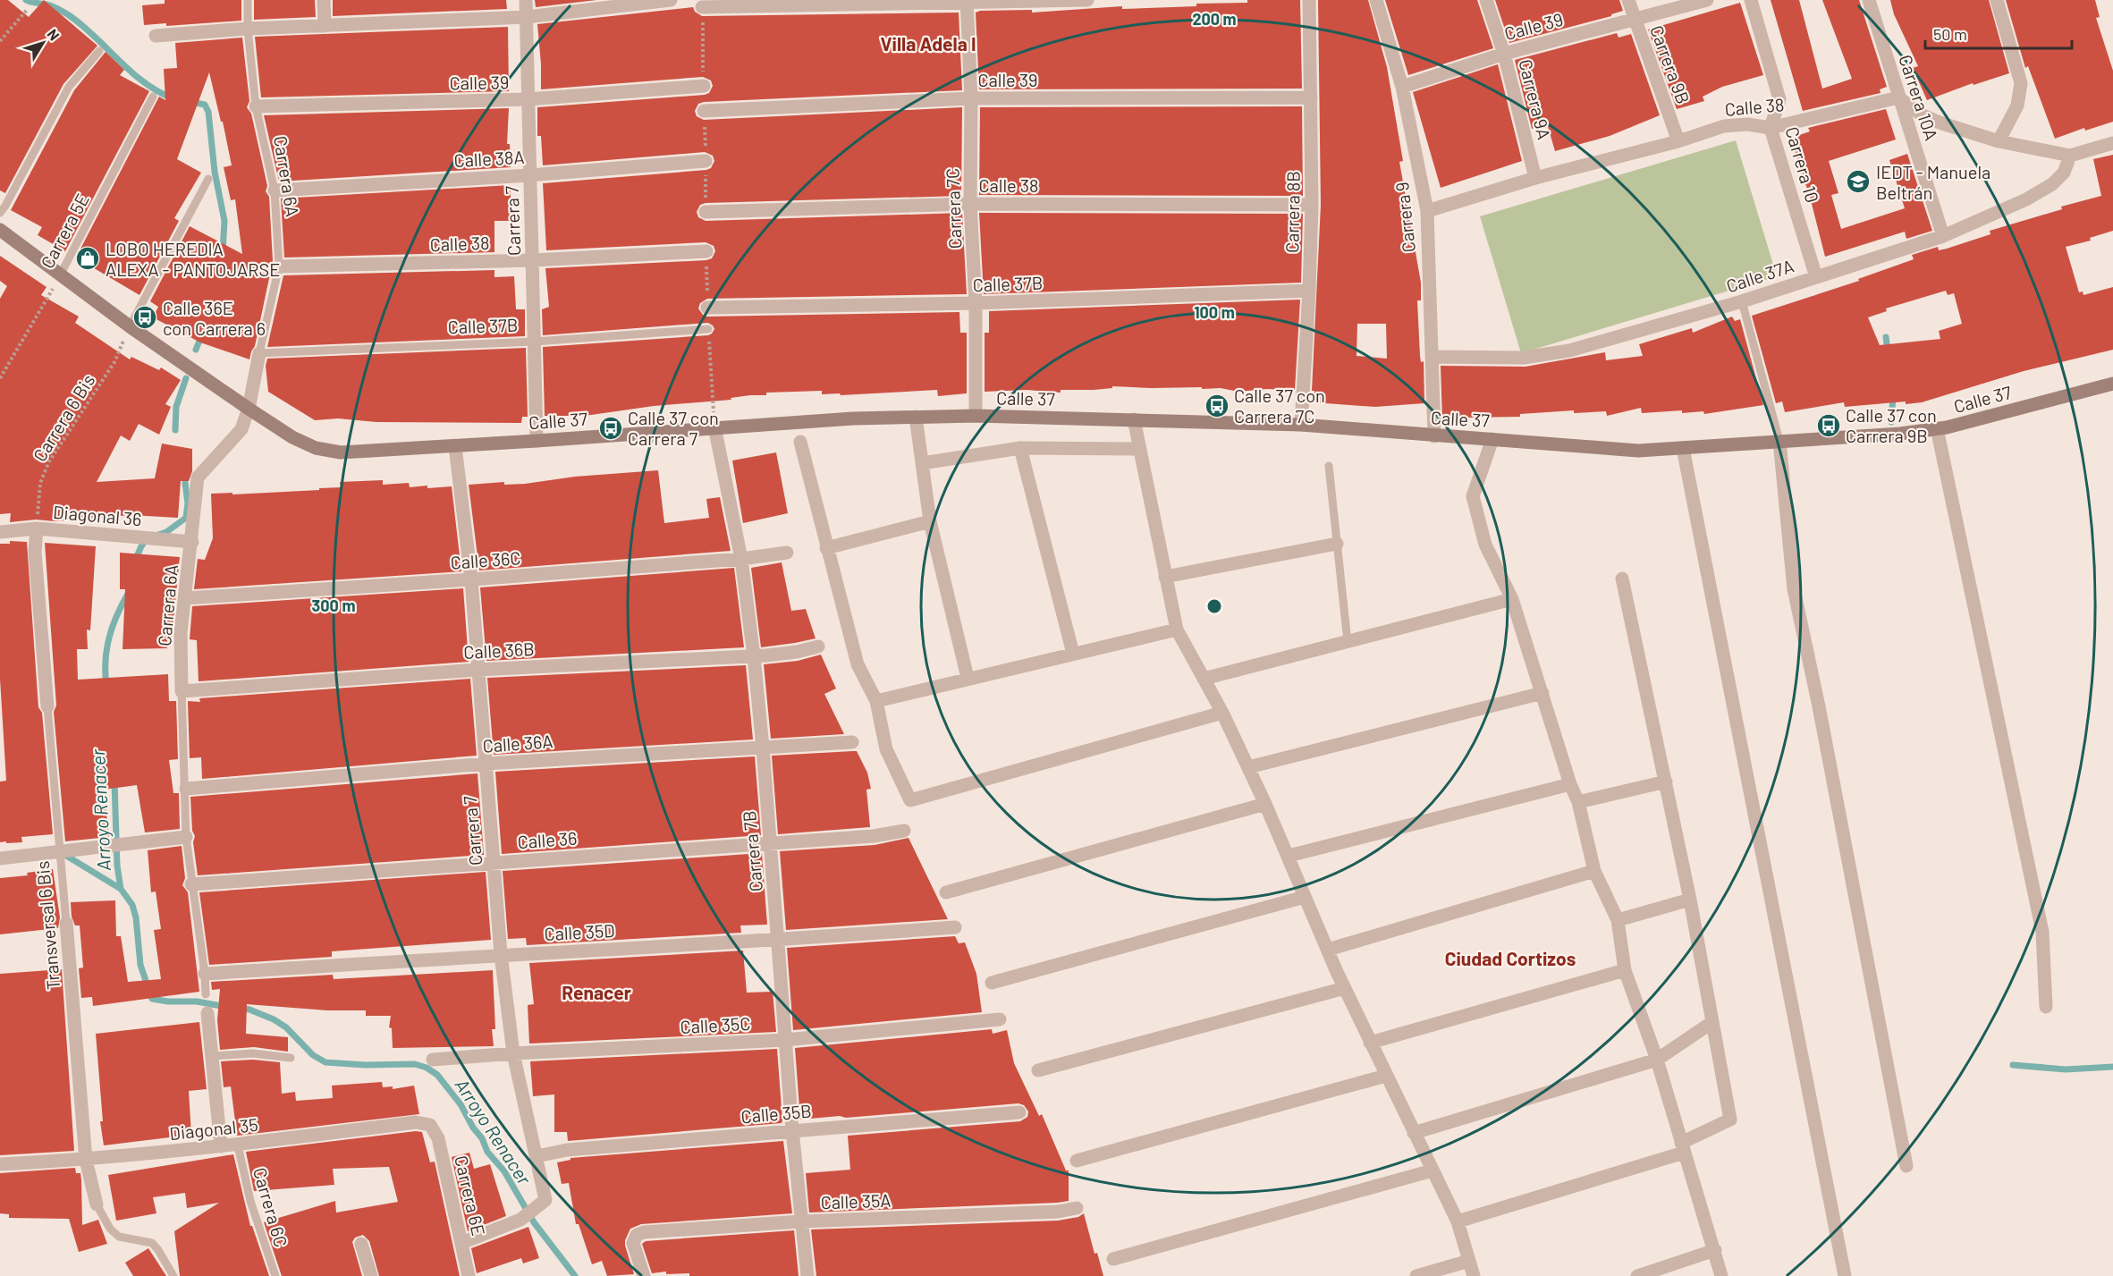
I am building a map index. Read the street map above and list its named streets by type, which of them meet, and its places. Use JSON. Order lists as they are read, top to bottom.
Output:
{
  "streets": {
    "main road": ["Calle 37"],
    "street": [
      "Calle 39",
      "Carrera 9B",
      "Carrera 10A",
      "Carrera 9A",
      "Calle 38",
      "Calle 38A",
      "Carrera 10",
      "Carrera 6A",
      "Carrera 7C",
      "Carrera 8B",
      "Carrera 9",
      "Carrera 7",
      "Calle 37A",
      "Calle 37B",
      "Diagonal 36",
      "Calle 36C",
      "Calle 36B",
      "Calle 36A",
      "Calle 36",
      "Carrera 7B",
      "Transversal 6 Bis",
      "Calle 35D",
      "Calle 35C",
      "Calle 35B",
      "Diagonal 35",
      "Carrera 6E",
      "Calle 35A"
    ],
    "lane": ["Carrera 5E", "Carrera 6C"],
    "path": ["Carrera 6 Bis"]
  },
  "crossings": [
    ["Calle 39", "Carrera 9B"],
    ["Calle 39", "Carrera 9A"],
    ["Calle 39", "Carrera 6A"],
    ["Calle 39", "Carrera 7C"],
    ["Calle 39", "Carrera 8B"],
    ["Calle 39", "Carrera 9"],
    ["Calle 39", "Carrera 7"],
    ["Carrera 9B", "Calle 38"],
    ["Carrera 10A", "Calle 38"],
    ["Carrera 10A", "Calle 37A"],
    ["Carrera 9A", "Calle 38"],
    ["Calle 38", "Carrera 10"],
    ["Calle 38", "Carrera 6A"],
    ["Calle 38", "Carrera 7C"],
    ["Calle 38", "Carrera 8B"],
    ["Calle 38", "Carrera 9"],
    ["Calle 38", "Carrera 7"],
    ["Calle 38A", "Carrera 6A"],
    ["Calle 38A", "Carrera 7"],
    ["Carrera 10", "Calle 37A"],
    ["Carrera 6A", "Calle 37B"],
    ["Carrera 6A", "Calle 37"],
    ["Carrera 6A", "Diagonal 36"],
    ["Carrera 6A", "Calle 36C"],
    ["Carrera 6A", "Calle 36B"],
    ["Carrera 7C", "Calle 37B"],
    ["Carrera 7C", "Calle 37"],
    ["Carrera 8B", "Calle 37B"],
    ["Carrera 8B", "Calle 37"],
    ["Carrera 9", "Calle 37A"],
    ["Carrera 9", "Calle 37"],
    ["Carrera 7", "Calle 37B"],
    ["Carrera 7", "Calle 37"],
    ["Carrera 7", "Calle 36C"],
    ["Carrera 7", "Calle 36B"],
    ["Carrera 7", "Calle 36A"],
    ["Carrera 7", "Calle 36"],
    ["Carrera 7", "Calle 35D"],
    ["Carrera 7", "Calle 35C"],
    ["Carrera 7", "Calle 35B"],
    ["Carrera 7", "Carrera 6E"],
    ["Carrera 5E", "Calle 37"],
    ["Calle 37", "Carrera 6 Bis"],
    ["Calle 37", "Carrera 7B"],
    ["Carrera 6 Bis", "Diagonal 36"],
    ["Carrera 6 Bis", "Transversal 6 Bis"],
    ["Diagonal 36", "Transversal 6 Bis"],
    ["Calle 36C", "Carrera 7B"],
    ["Calle 36B", "Carrera 7B"],
    ["Calle 36A", "Carrera 7B"],
    ["Calle 36", "Carrera 7B"],
    ["Carrera 7B", "Calle 35D"],
    ["Carrera 7B", "Calle 35C"],
    ["Carrera 7B", "Calle 35B"],
    ["Carrera 7B", "Calle 35A"],
    ["Transversal 6 Bis", "Diagonal 35"],
    ["Diagonal 35", "Carrera 6E"],
    ["Diagonal 35", "Carrera 6C"]
  ],
  "districts": ["Villa Adela I", "Ciudad Cortizos", "Renacer"],
  "water": ["Arroyo Renacer"],
  "places": {
    "school or university": ["IEDT - Manuela Beltrán"],
    "shop": ["LOBO HEREDIA ALEXA - PANTOJARSE"],
    "bus stop": [
      "Calle 36E con Carrera 6",
      "Calle 37 con Carrera 7C",
      "Calle 37 con Carrera 9B",
      "Calle 37 con Carrera 7"
    ]
  },
  "scale_bar": "50 m",
  "north": "top right",
  "rings": ["200 m", "100 m", "300 m"]
}
